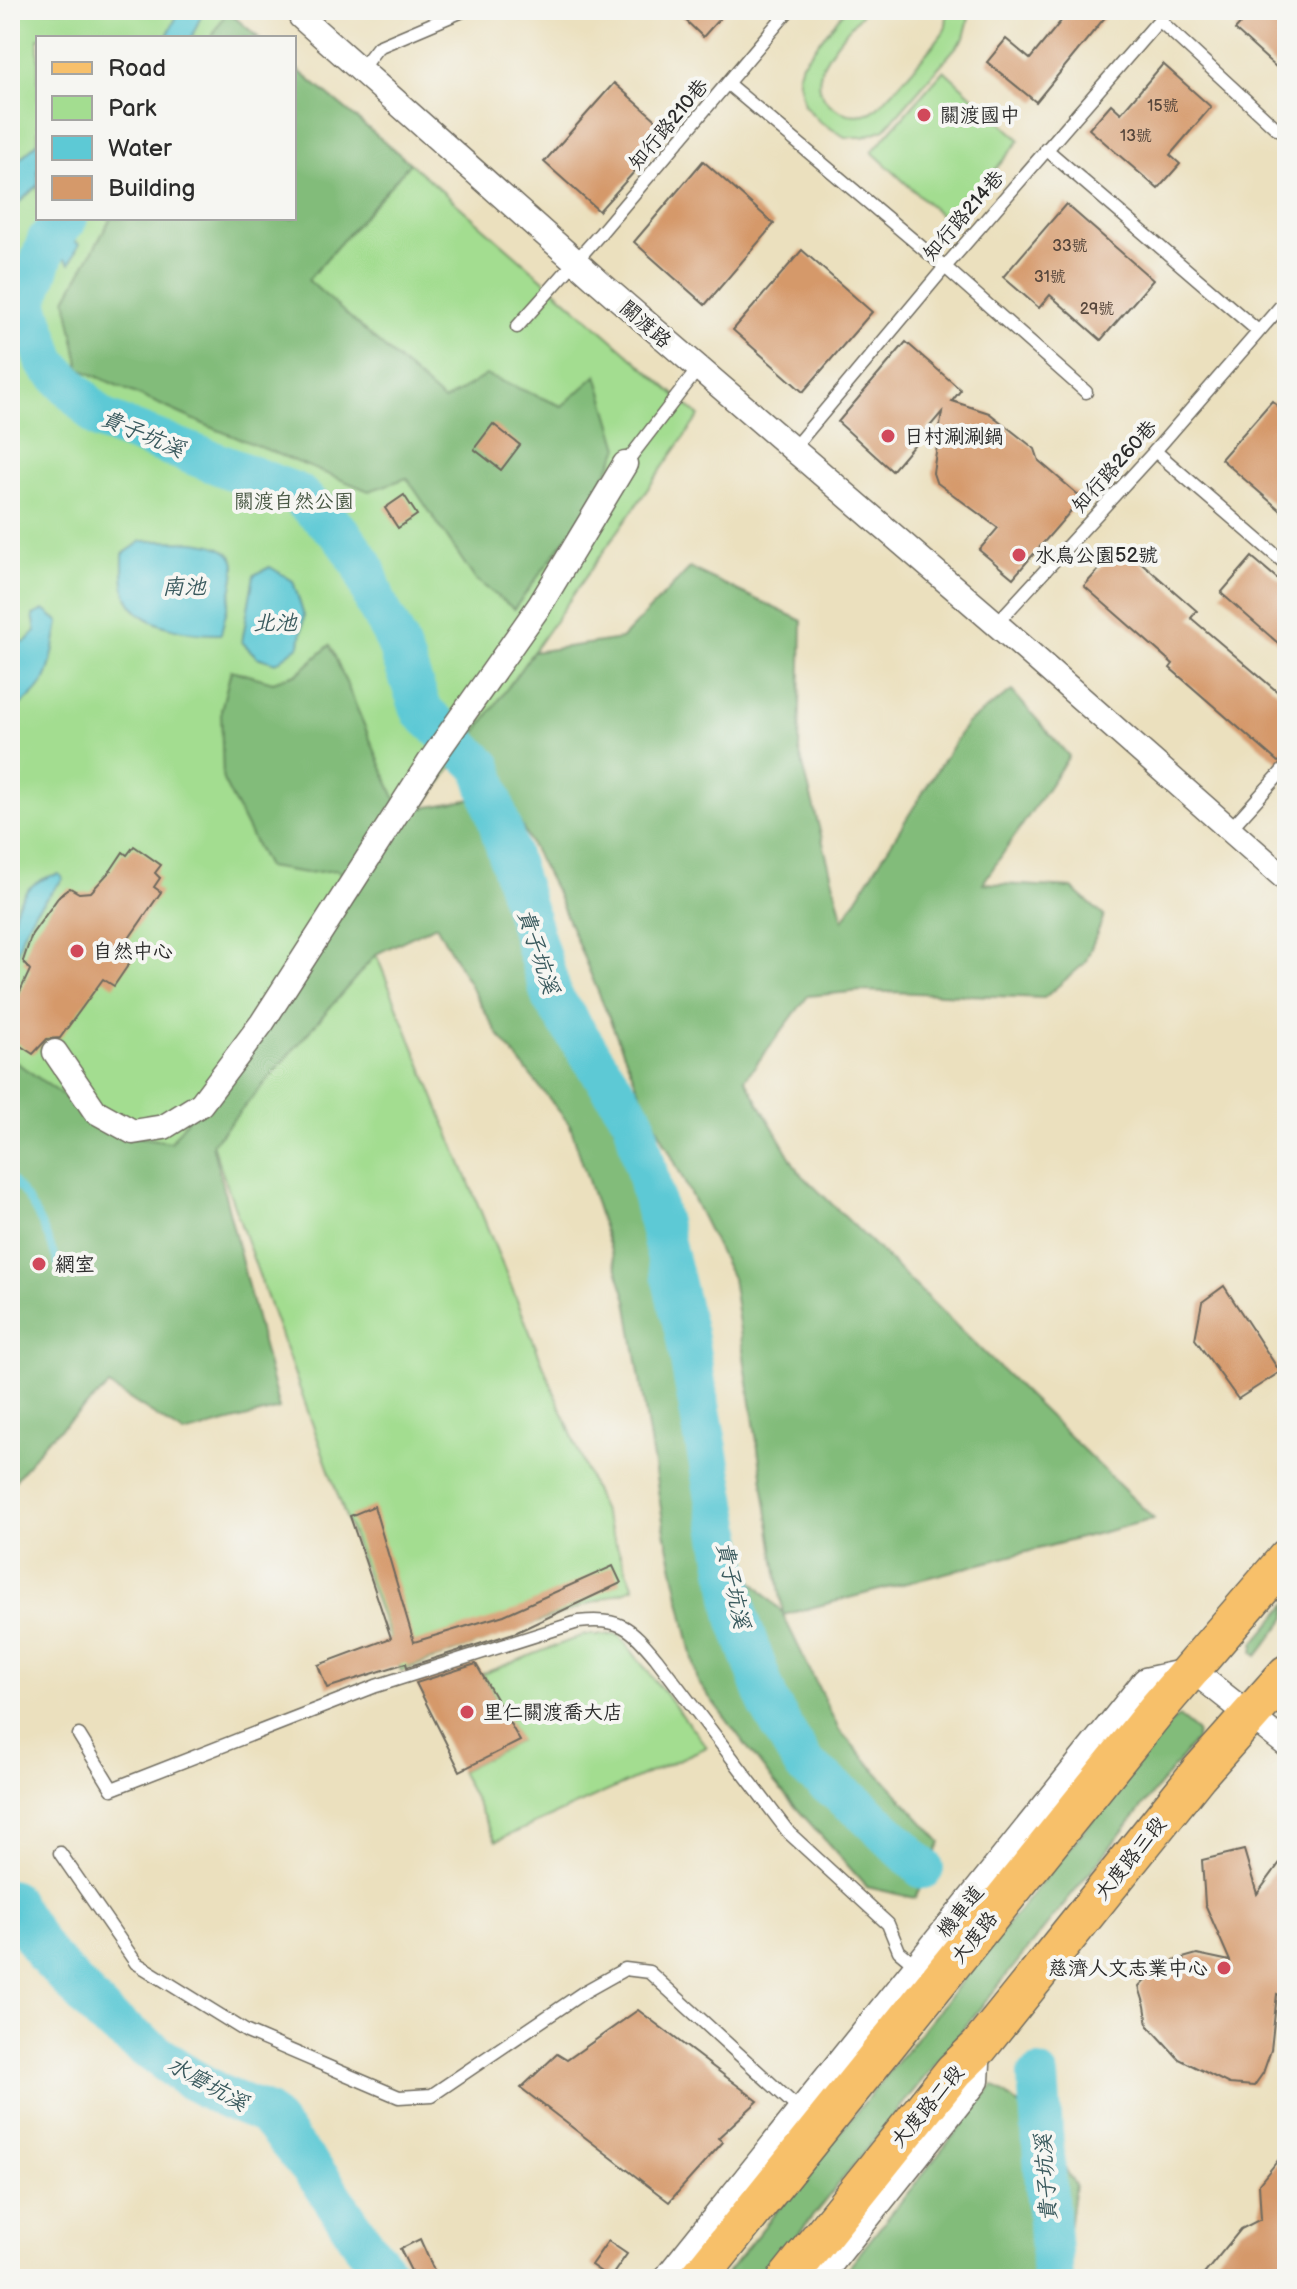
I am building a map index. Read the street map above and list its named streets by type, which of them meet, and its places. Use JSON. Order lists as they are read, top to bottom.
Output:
{
  "streets": {
    "main road": ["大度路三段", "大度路", "大度路二段"],
    "street": ["關渡路"],
    "lane": ["知行路210巷", "知行路214巷", "知行路260巷"]
  },
  "crossings": [
    ["知行路210巷", "關渡路"],
    ["知行路214巷", "關渡路"],
    ["關渡路", "知行路260巷"],
    ["大度路三段", "大度路二段"]
  ],
  "water": [
    "貴子坑溪",
    "南池",
    "北池",
    "水磨坑溪"
  ],
  "parks": ["關渡自然公園"],
  "places": [
    "關渡國中",
    "日村涮涮鍋",
    "水鳥公園52號",
    "自然中心",
    "網室",
    "里仁關渡喬大店",
    "慈濟人文志業中心"
  ],
  "house_numbers": [
    "15號",
    "13號",
    "33號",
    "31號",
    "29號"
  ],
  "legend": [
    "Road",
    "Park",
    "Water",
    "Building"
  ]
}
